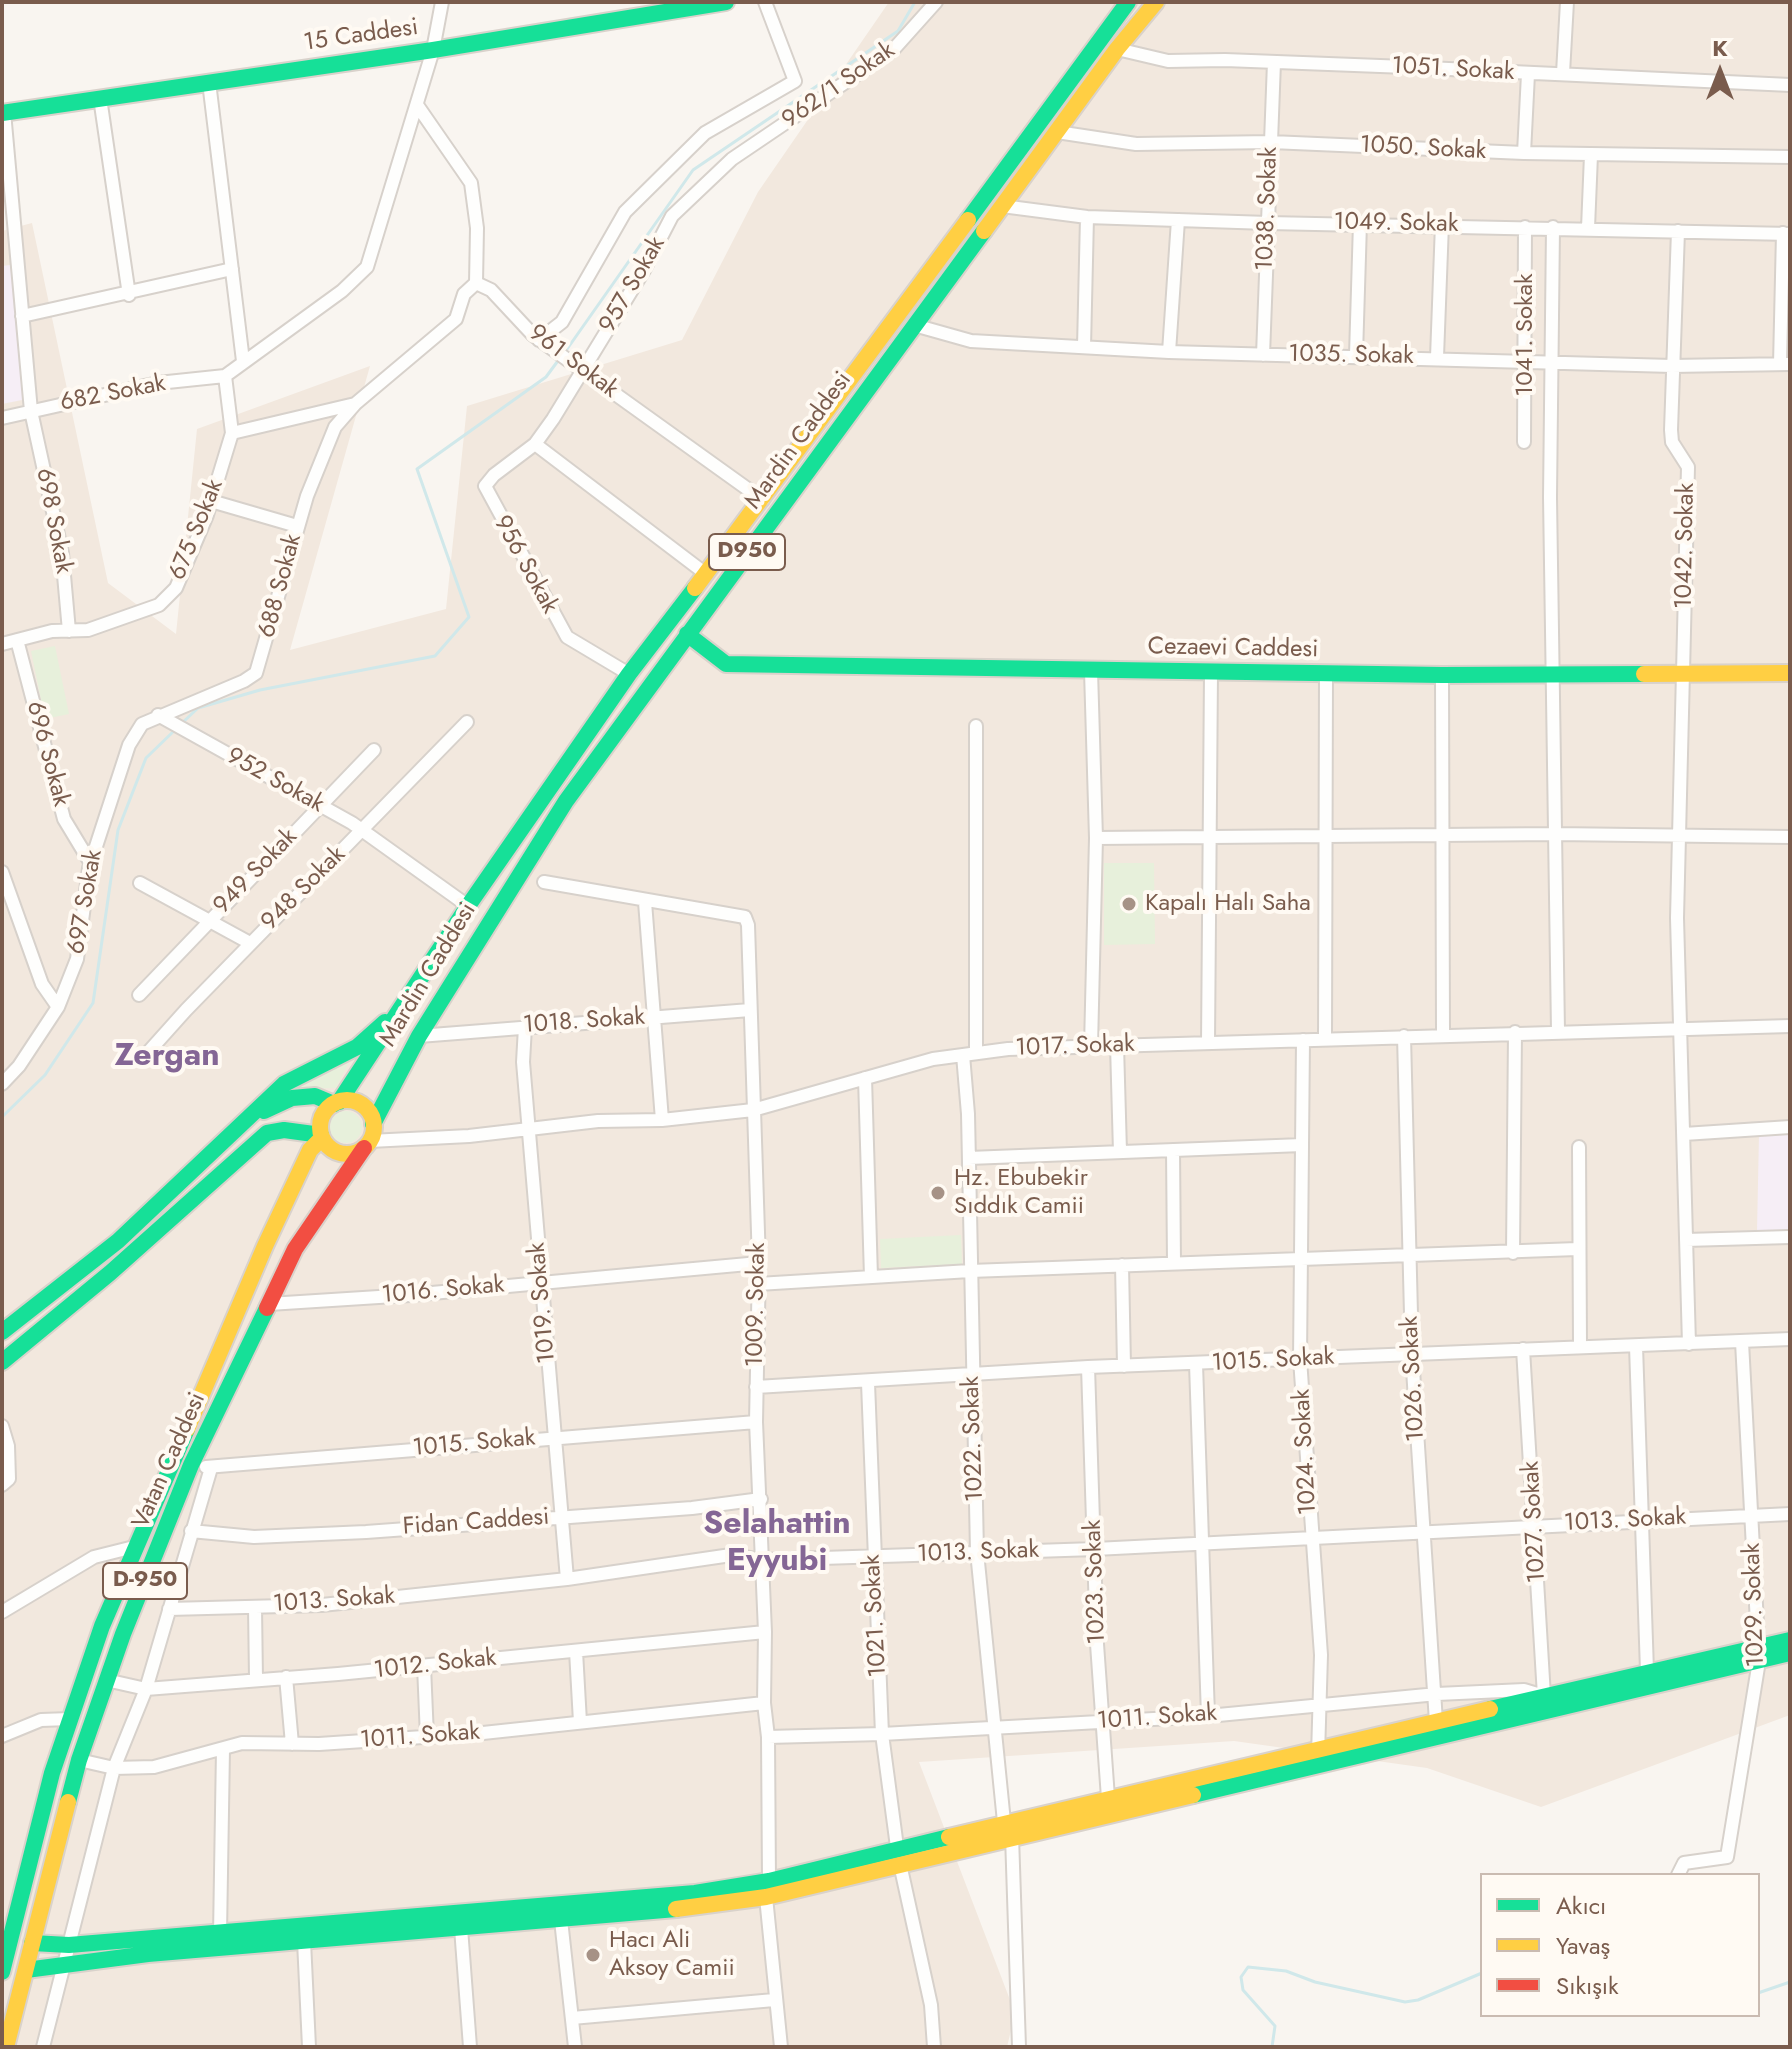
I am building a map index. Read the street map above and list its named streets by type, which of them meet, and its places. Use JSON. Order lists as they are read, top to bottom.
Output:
{
  "streets": {
    "main road": [
      "15 Caddesi",
      "Mardin Caddesi",
      "D950",
      "Cezaevi Caddesi",
      "Vatan Caddesi",
      "D-950"
    ],
    "street": [
      "1051. Sokak",
      "962/1 Sokak",
      "1050. Sokak",
      "1038. Sokak",
      "1049. Sokak",
      "957 Sokak",
      "1041. Sokak",
      "1035. Sokak",
      "961 Sokak",
      "682 Sokak",
      "698 Sokak",
      "675 Sokak",
      "1042. Sokak",
      "956 Sokak",
      "688 Sokak",
      "696 Sokak",
      "952 Sokak",
      "949 Sokak",
      "948 Sokak",
      "697 Sokak",
      "1018. Sokak",
      "1017. Sokak",
      "1016. Sokak",
      "1019. Sokak",
      "1009. Sokak",
      "1015. Sokak",
      "1026. Sokak",
      "1022. Sokak",
      "1024. Sokak",
      "1013. Sokak",
      "1027. Sokak",
      "Fidan Caddesi",
      "1023. Sokak",
      "1029. Sokak",
      "1021. Sokak",
      "1012. Sokak",
      "1011. Sokak"
    ]
  },
  "crossings": [
    ["15 Caddesi", "698 Sokak"],
    ["1051. Sokak", "1038. Sokak"],
    ["1051. Sokak", "Mardin Caddesi"],
    ["962/1 Sokak", "957 Sokak"],
    ["1050. Sokak", "1038. Sokak"],
    ["1050. Sokak", "Mardin Caddesi"],
    ["1038. Sokak", "1049. Sokak"],
    ["1038. Sokak", "1035. Sokak"],
    ["1049. Sokak", "1041. Sokak"],
    ["1049. Sokak", "Mardin Caddesi"],
    ["1049. Sokak", "1042. Sokak"],
    ["957 Sokak", "961 Sokak"],
    ["957 Sokak", "956 Sokak"],
    ["1041. Sokak", "1035. Sokak"],
    ["1035. Sokak", "Mardin Caddesi"],
    ["1035. Sokak", "1042. Sokak"],
    ["961 Sokak", "Mardin Caddesi"],
    ["682 Sokak", "698 Sokak"],
    ["Mardin Caddesi", "956 Sokak"],
    ["Mardin Caddesi", "Cezaevi Caddesi"],
    ["Mardin Caddesi", "952 Sokak"],
    ["Mardin Caddesi", "1018. Sokak"],
    ["Mardin Caddesi", "1017. Sokak"],
    ["Mardin Caddesi", "Vatan Caddesi"],
    ["698 Sokak", "675 Sokak"],
    ["675 Sokak", "696 Sokak"],
    ["1042. Sokak", "Cezaevi Caddesi"],
    ["1042. Sokak", "1017. Sokak"],
    ["1042. Sokak", "1015. Sokak"],
    ["688 Sokak", "952 Sokak"],
    ["688 Sokak", "697 Sokak"],
    ["696 Sokak", "697 Sokak"],
    ["952 Sokak", "949 Sokak"],
    ["952 Sokak", "948 Sokak"],
    ["952 Sokak", "697 Sokak"],
    ["1018. Sokak", "1019. Sokak"],
    ["1018. Sokak", "1009. Sokak"],
    ["1017. Sokak", "1019. Sokak"],
    ["1017. Sokak", "1009. Sokak"],
    ["1017. Sokak", "1026. Sokak"],
    ["1017. Sokak", "1022. Sokak"],
    ["1017. Sokak", "1024. Sokak"],
    ["1017. Sokak", "Vatan Caddesi"],
    ["1016. Sokak", "1019. Sokak"],
    ["1016. Sokak", "1009. Sokak"],
    ["1016. Sokak", "Vatan Caddesi"],
    ["1019. Sokak", "1015. Sokak"],
    ["1019. Sokak", "1013. Sokak"],
    ["1019. Sokak", "Fidan Caddesi"],
    ["1009. Sokak", "1015. Sokak"],
    ["1009. Sokak", "1013. Sokak"],
    ["1009. Sokak", "Fidan Caddesi"],
    ["1009. Sokak", "1012. Sokak"],
    ["1009. Sokak", "1011. Sokak"],
    ["1015. Sokak", "1026. Sokak"],
    ["1015. Sokak", "1022. Sokak"],
    ["1015. Sokak", "1024. Sokak"],
    ["1015. Sokak", "Vatan Caddesi"],
    ["1015. Sokak", "1027. Sokak"],
    ["1015. Sokak", "1023. Sokak"],
    ["1015. Sokak", "1029. Sokak"],
    ["1015. Sokak", "1021. Sokak"],
    ["1026. Sokak", "1013. Sokak"],
    ["1026. Sokak", "1011. Sokak"],
    ["1022. Sokak", "1013. Sokak"],
    ["1022. Sokak", "1011. Sokak"],
    ["1024. Sokak", "1013. Sokak"],
    ["1024. Sokak", "1011. Sokak"],
    ["Vatan Caddesi", "1012. Sokak"],
    ["Vatan Caddesi", "1011. Sokak"],
    ["1013. Sokak", "1027. Sokak"],
    ["1013. Sokak", "1023. Sokak"],
    ["1013. Sokak", "1029. Sokak"],
    ["1013. Sokak", "1021. Sokak"],
    ["1027. Sokak", "1011. Sokak"],
    ["1023. Sokak", "1011. Sokak"],
    ["1021. Sokak", "1011. Sokak"]
  ],
  "districts": ["Zergan", "Selahattin Eyyubi"],
  "places": ["Kapalı Halı Saha", "Hz. Ebubekir Sıddık Camii", "Hacı Ali Aksoy Camii"],
  "legend": ["Akıcı", "Yavaş", "Sıkışık"],
  "north": "top"
}
